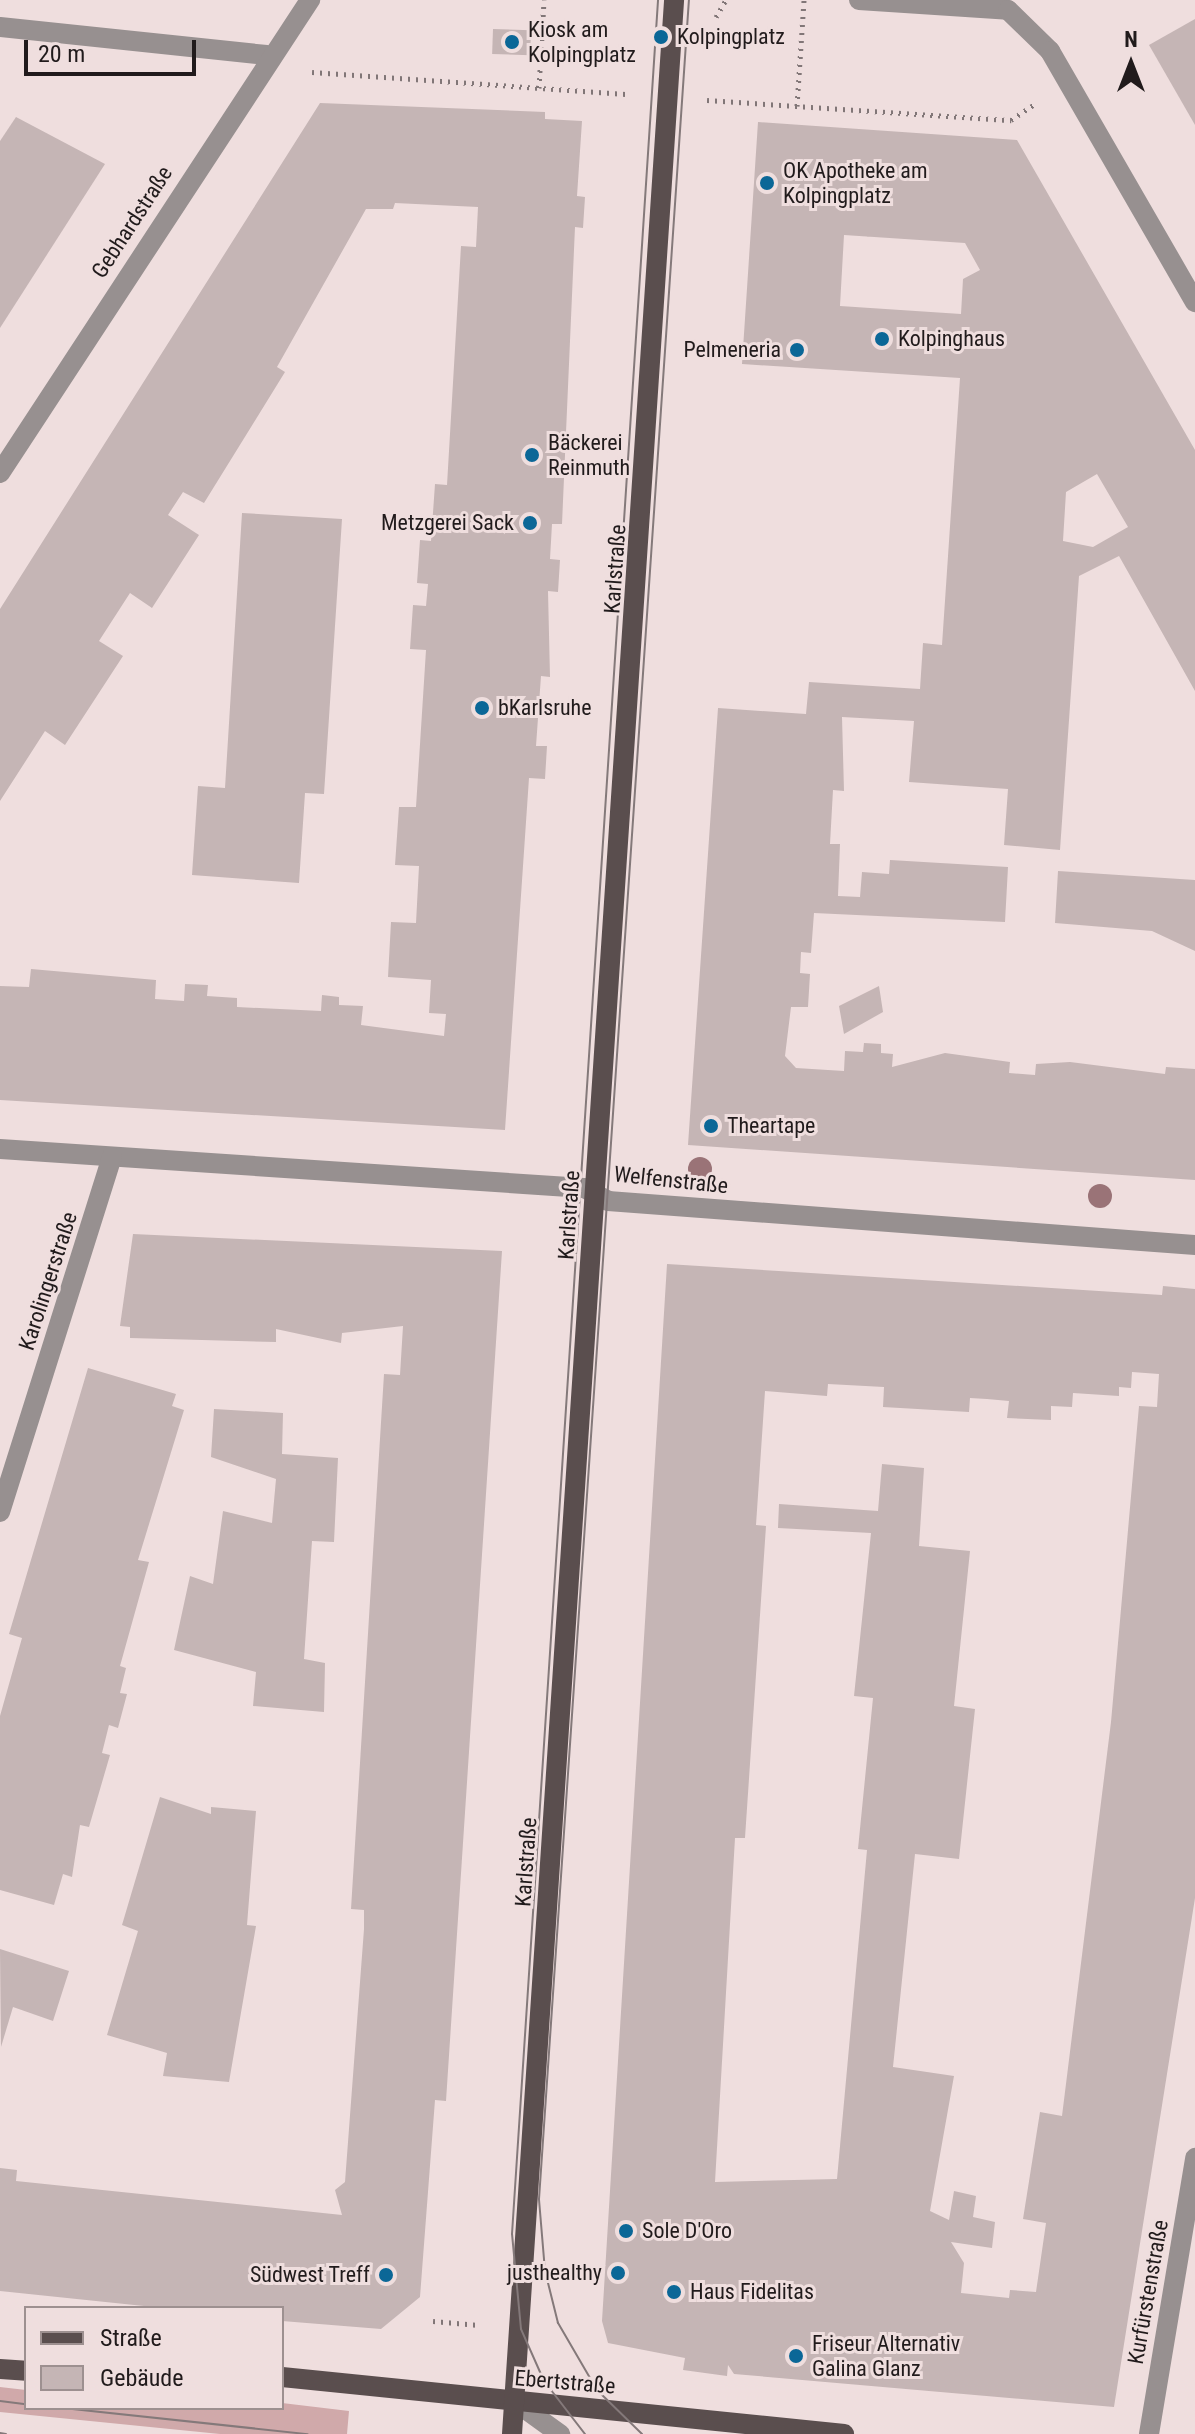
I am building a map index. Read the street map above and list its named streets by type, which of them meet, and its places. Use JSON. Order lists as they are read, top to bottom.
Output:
{
  "streets": {
    "main road": ["Karlstraße", "Ebertstraße"],
    "street": [
      "Gebhardstraße",
      "Welfenstraße",
      "Karolingerstraße",
      "Kurfürstenstraße"
    ]
  },
  "crossings": [
    ["Karlstraße", "Welfenstraße"],
    ["Karlstraße", "Ebertstraße"],
    ["Welfenstraße", "Karolingerstraße"]
  ],
  "places": [
    "Kolpingplatz",
    "Kiosk am Kolpingplatz",
    "OK Apotheke am Kolpingplatz",
    "Kolpinghaus",
    "Pelmeneria",
    "Bäckerei Reinmuth",
    "Metzgerei Sack",
    "bKarlsruhe",
    "Theartape",
    "Sole D'Oro",
    "justhealthy",
    "Südwest Treff",
    "Haus Fidelitas",
    "Friseur Alternativ Galina Glanz"
  ],
  "legend": ["Straße", "Gebäude"],
  "scale_bar": "20 m",
  "north": "top"
}
